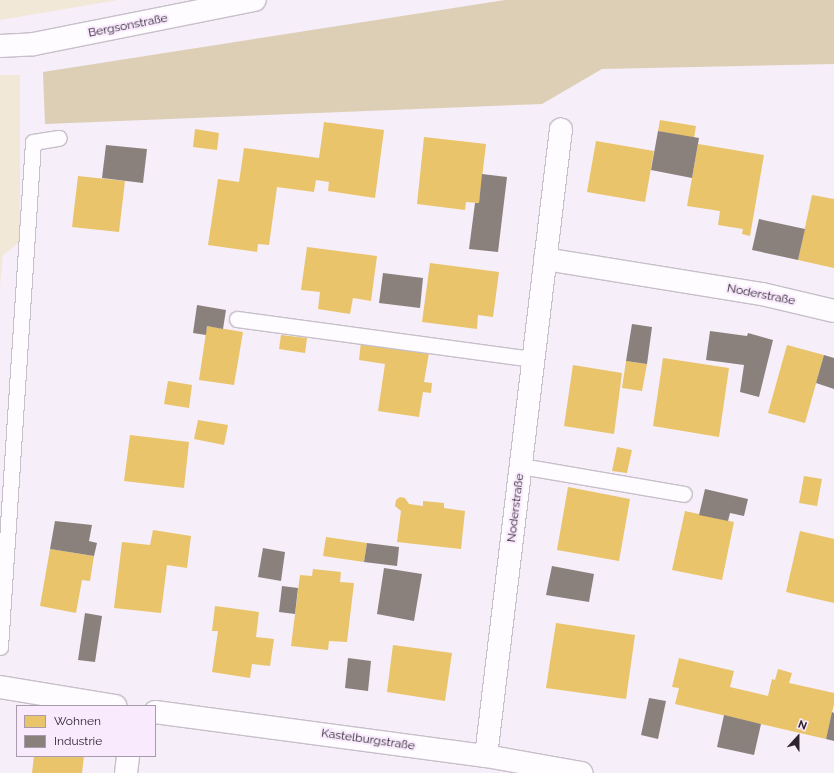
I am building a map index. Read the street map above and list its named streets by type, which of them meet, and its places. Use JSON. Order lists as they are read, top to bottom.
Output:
{
  "streets": {
    "street": ["Bergsonstraße", "Noderstraße", "Kastelburgstraße"]
  },
  "crossings": [
    ["Noderstraße", "Kastelburgstraße"]
  ],
  "legend": ["Wohnen", "Industrie"],
  "north": "top"
}
